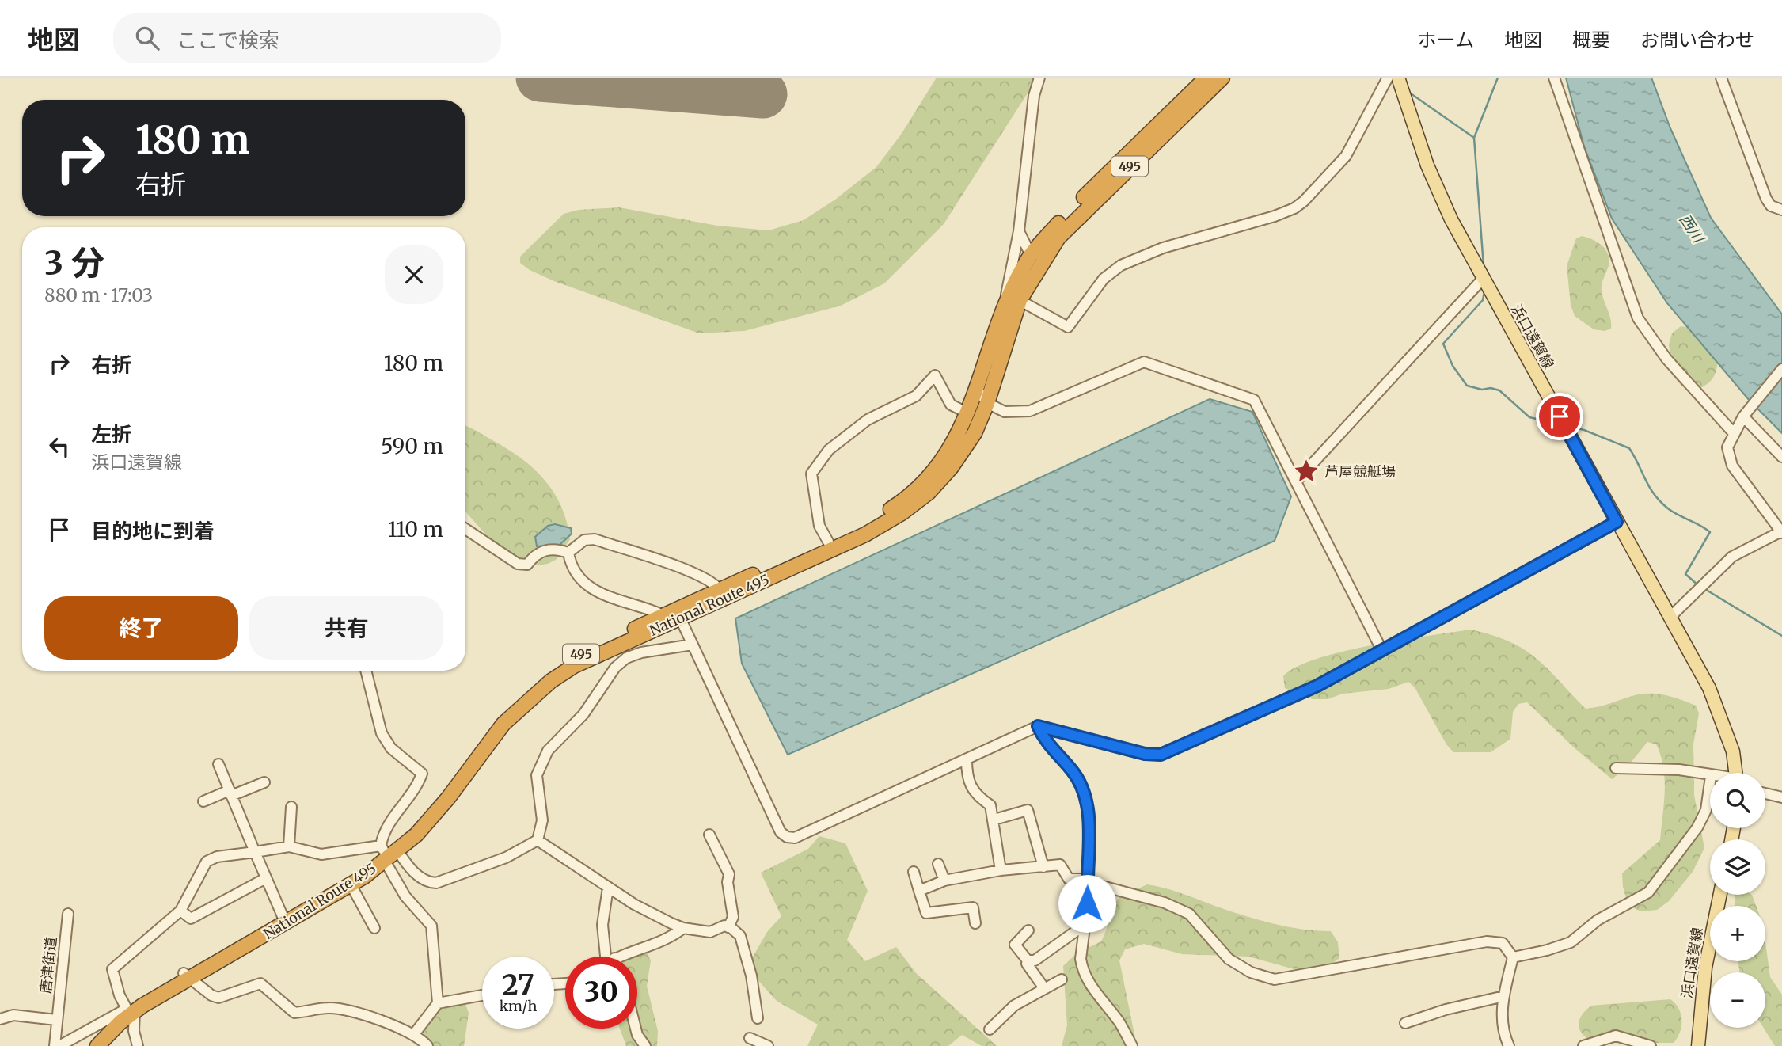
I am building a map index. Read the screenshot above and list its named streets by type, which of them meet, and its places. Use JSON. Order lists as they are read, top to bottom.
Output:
{
  "streets": {
    "highway": ["495", "National Route 495"],
    "main road": ["浜口遠賀線"],
    "street": ["唐津街道"]
  },
  "water": ["西川"],
  "places": {
    "place": ["芦屋競艇場"]
  },
  "page": {
    "header": "地図",
    "search": "ここで検索",
    "nav": [
      "ホーム",
      "地図",
      "概要",
      "お問い合わせ"
    ],
    "turn": ["180 m", "右折"],
    "heading": ["3 分", "880 m · 17:03"],
    "list": [
      {
        "name": "右折",
        "value": "180 m"
      },
      {
        "name": "左折",
        "note": "浜口遠賀線",
        "value": "590 m"
      },
      {
        "name": "目的地に到着",
        "value": "110 m"
      }
    ],
    "buttons": ["終了", "共有"],
    "map_buttons": ["+", "−"],
    "speed": "27 km/h",
    "limit": "30"
  }
}
